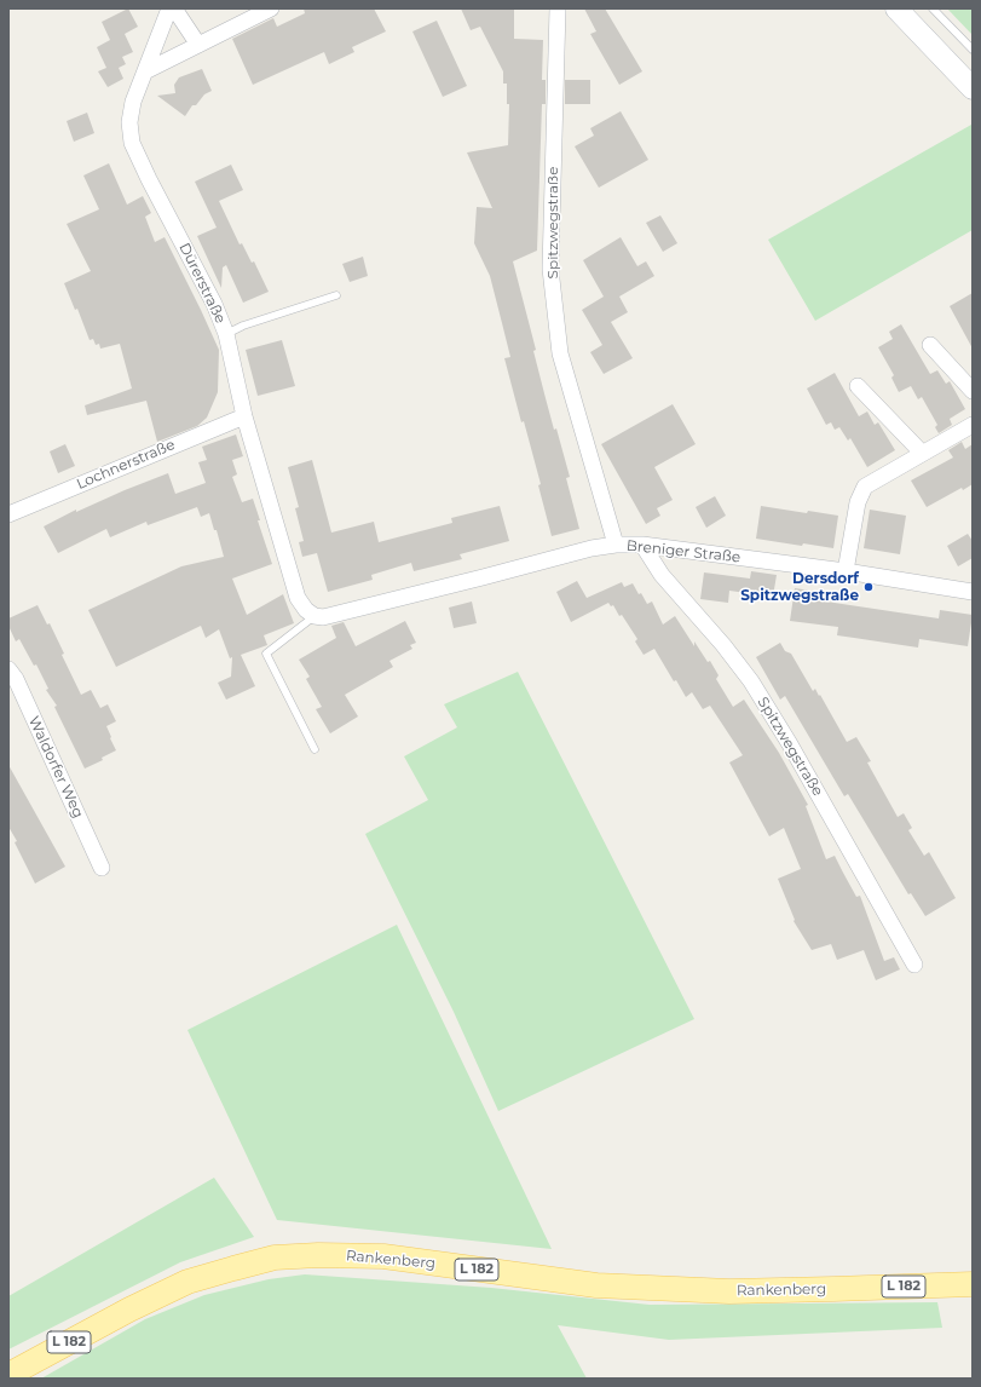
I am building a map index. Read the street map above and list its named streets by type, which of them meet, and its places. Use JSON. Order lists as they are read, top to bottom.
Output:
{
  "streets": {
    "main road": ["Rankenberg", "L 182"],
    "street": [
      "Spitzwegstraße",
      "Dürerstraße",
      "Lochnerstraße",
      "Breniger Straße",
      "Waldorfer Weg"
    ]
  },
  "crossings": [
    ["Spitzwegstraße", "Breniger Straße"],
    ["Dürerstraße", "Lochnerstraße"],
    ["Dürerstraße", "Breniger Straße"]
  ],
  "places": ["Dersdorf Spitzwegstraße"]
}
